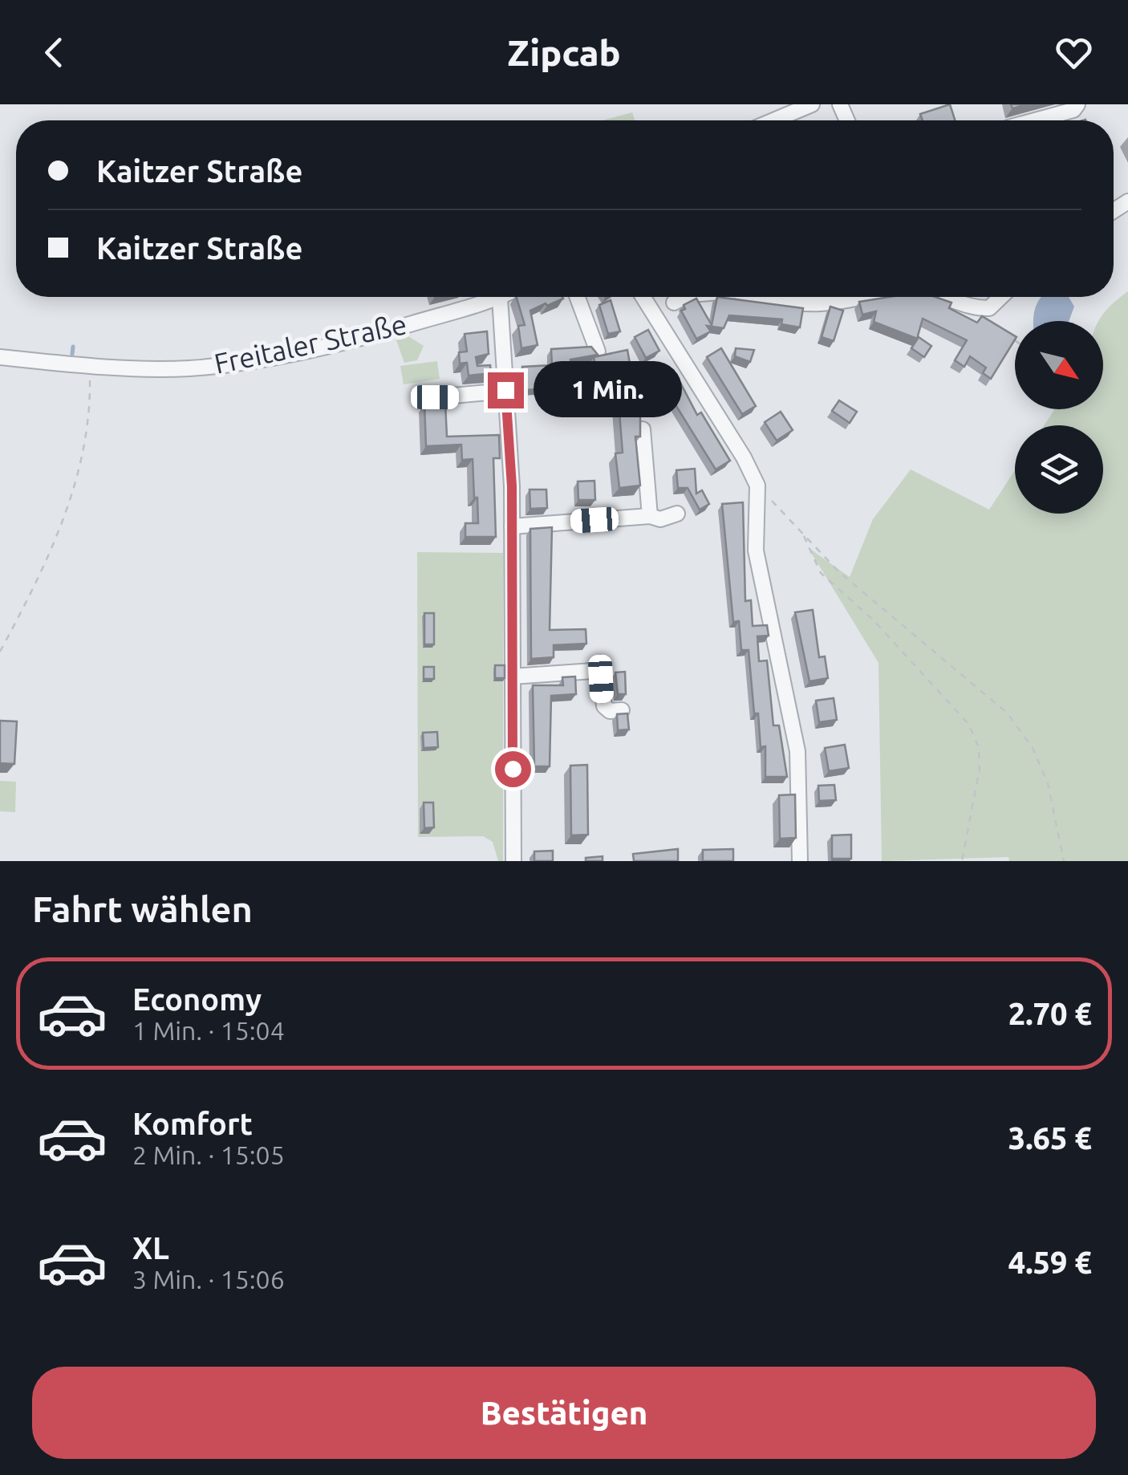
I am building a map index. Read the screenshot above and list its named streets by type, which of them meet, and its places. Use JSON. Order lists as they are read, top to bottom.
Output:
{
  "streets": {
    "street": ["Freitaler Straße"]
  },
  "north": "bottom right",
  "page": {
    "header": "Zipcab",
    "banner": ["Kaitzer Straße", "Kaitzer Straße"],
    "bubble": "1 Min.",
    "heading": "Fahrt wählen",
    "list": [
      {
        "name": "Economy",
        "note": "1 Min. · 15:04",
        "value": "2.70 €"
      },
      {
        "name": "Komfort",
        "note": "2 Min. · 15:05",
        "value": "3.65 €"
      },
      {
        "name": "XL",
        "note": "3 Min. · 15:06",
        "value": "4.59 €"
      }
    ],
    "buttons": "Bestätigen"
  }
}
